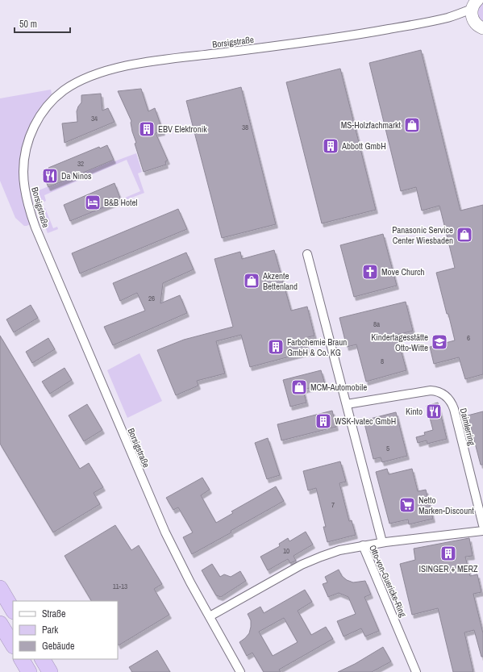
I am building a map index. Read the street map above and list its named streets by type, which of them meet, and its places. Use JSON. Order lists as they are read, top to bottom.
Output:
{
  "streets": {
    "street": ["Borsigstraße", "Daimlerring", "Otto-von-Guericke-Ring"]
  },
  "crossings": [
    ["Borsigstraße", "Otto-von-Guericke-Ring"]
  ],
  "places": {
    "shop": [
      "MS-Holzfachmarkt",
      "Panasonic Service Center Wiesbaden",
      "Akzente Bettenland",
      "MCM-Automobile"
    ],
    "building": [
      "EBV Elektronik",
      "Abbott GmbH",
      "Farbchemie Braun GmbH & Co. KG",
      "WSK-Ivatec GmbH",
      "ISINGER + MERZ"
    ],
    "restaurant": ["Da Ninos", "Kinto"],
    "hotel": ["B&B Hotel"],
    "church": ["Move Church"],
    "school or university": ["Kindertagesstätte Otto-Witte"],
    "supermarket": ["Netto Marken-Discount"]
  },
  "house_numbers": [
    "34",
    "38",
    "32",
    "26",
    "8a",
    "6",
    "8",
    "5",
    "7",
    "10",
    "11-13"
  ],
  "legend": ["Straße", "Park", "Gebäude"],
  "scale_bar": "50 m"
}
